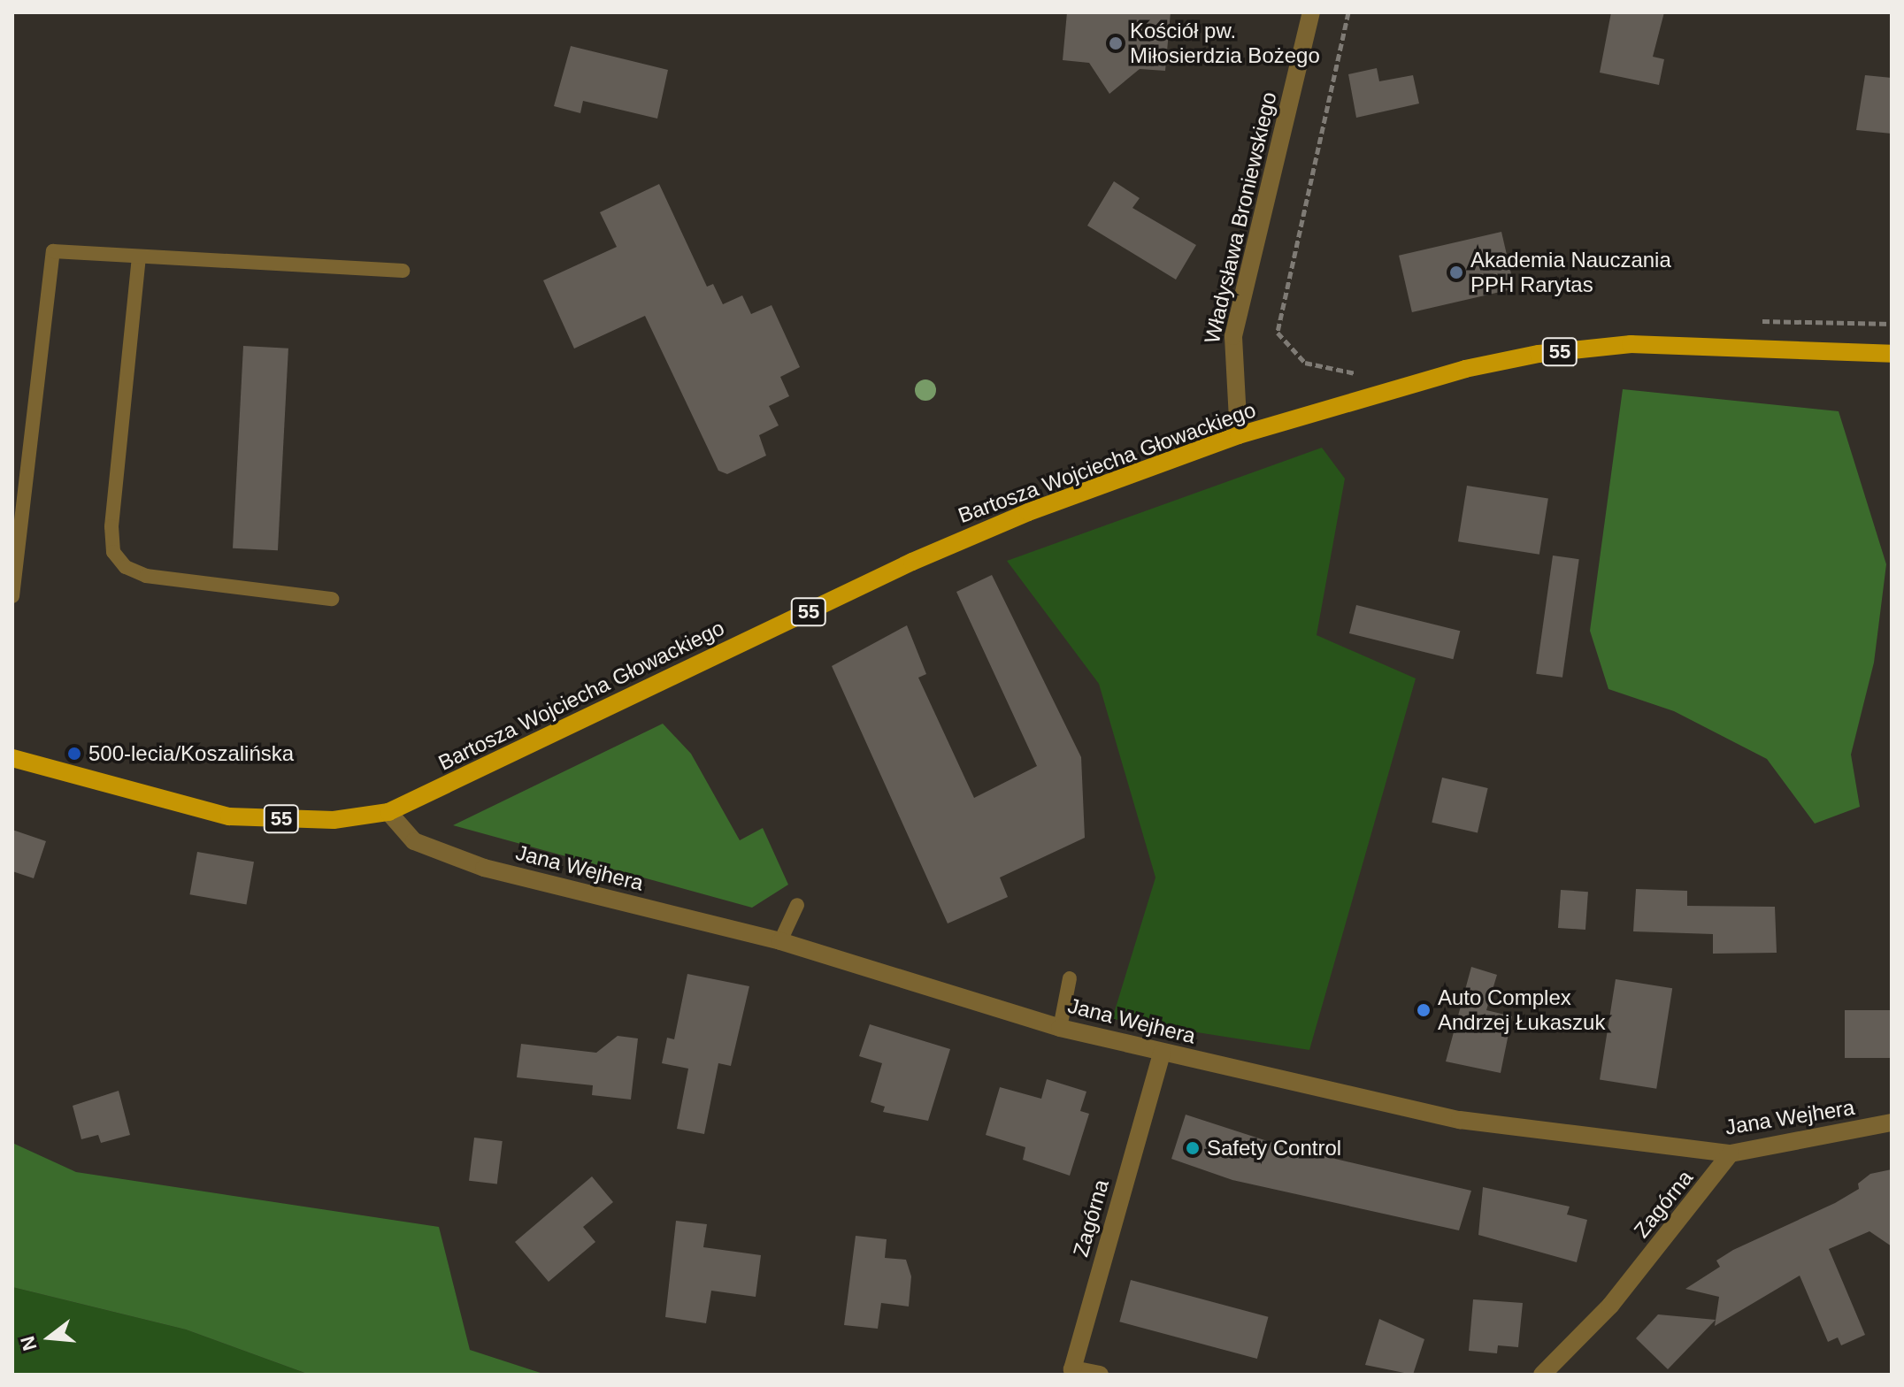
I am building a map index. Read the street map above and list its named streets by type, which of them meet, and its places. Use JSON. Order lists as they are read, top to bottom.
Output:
{
  "streets": {
    "main road": ["55", "Bartosza Wojciecha Głowackiego"],
    "street": ["Władysława Broniewskiego", "Jana Wejhera", "Zagórna"]
  },
  "crossings": [
    ["Władysława Broniewskiego", "Bartosza Wojciecha Głowackiego"],
    ["55", "Bartosza Wojciecha Głowackiego"],
    ["55", "Jana Wejhera"],
    ["Bartosza Wojciecha Głowackiego", "Jana Wejhera"],
    ["Jana Wejhera", "Zagórna"]
  ],
  "places": [
    "Kościół pw. Miłosierdzia Bożego",
    "Akademia Nauczania PPH Rarytas",
    "500-lecia/Koszalińska",
    "Auto Complex Andrzej Łukaszuk",
    "Safety Control"
  ],
  "north": "left"
}
